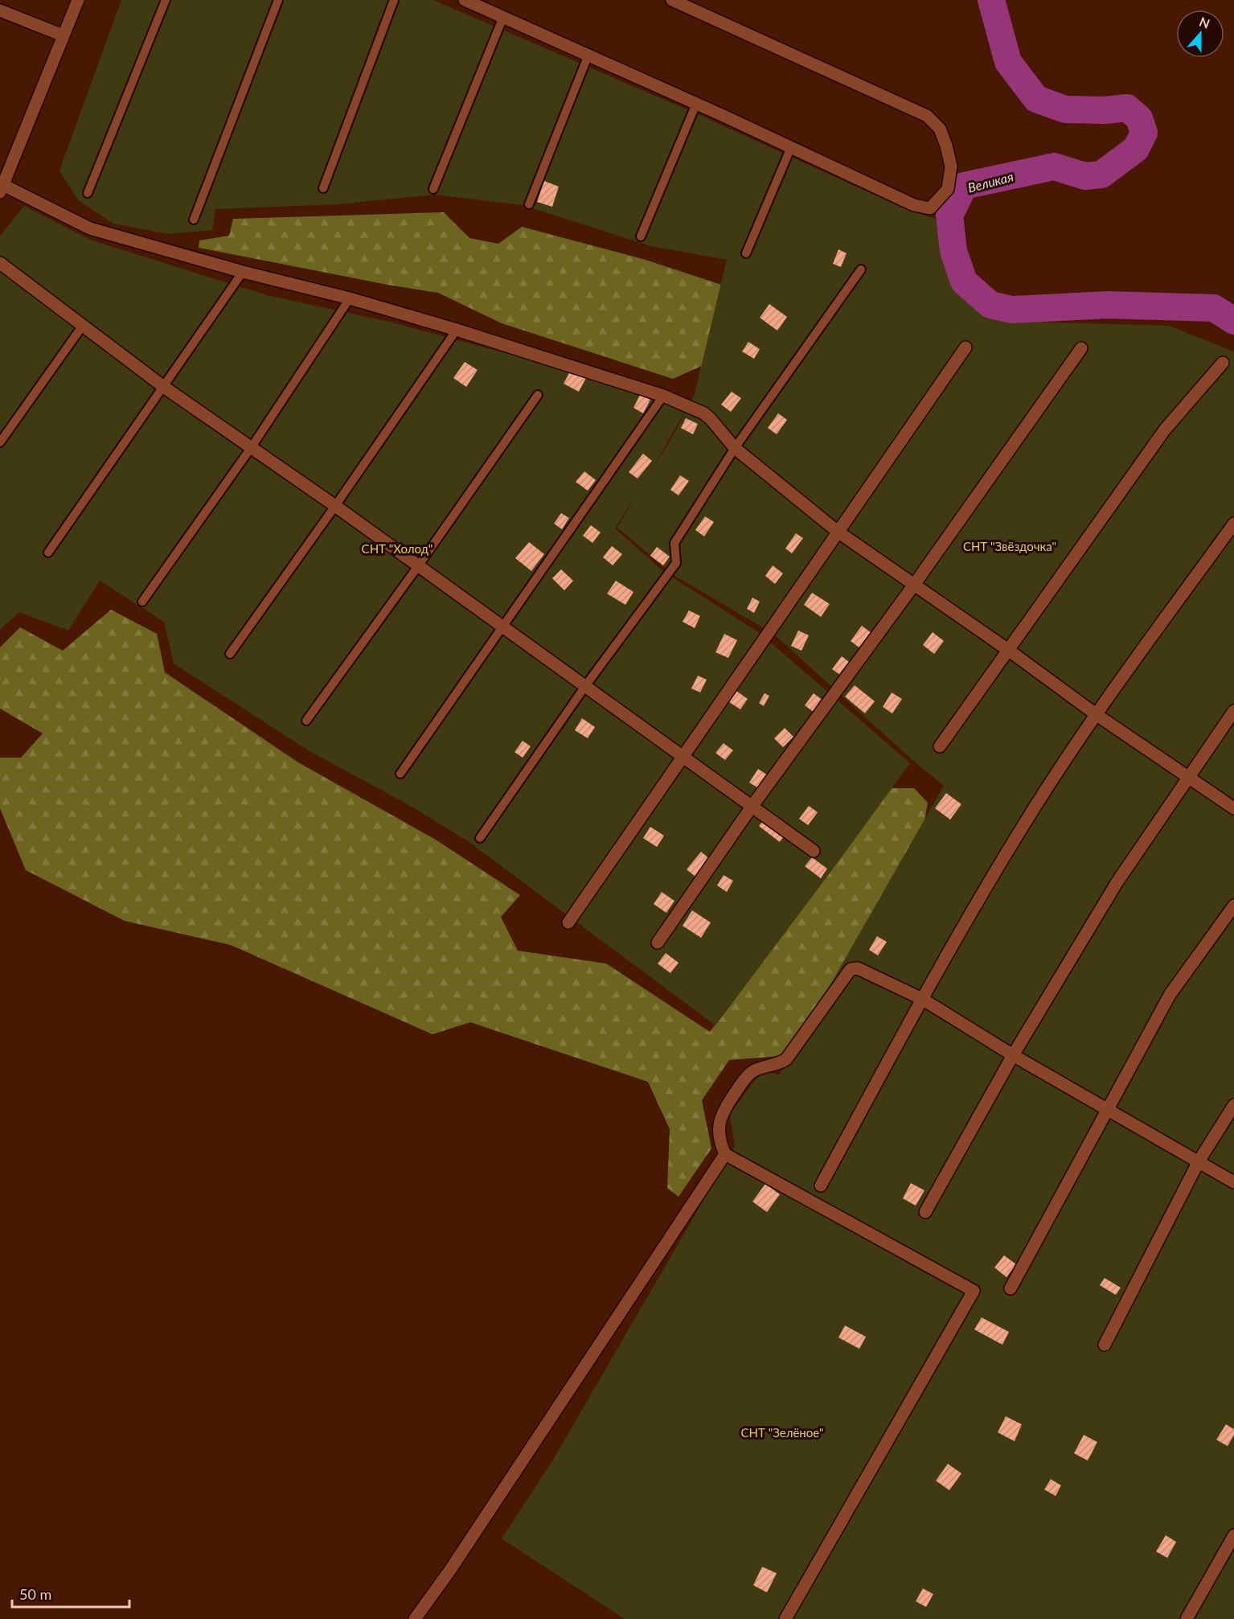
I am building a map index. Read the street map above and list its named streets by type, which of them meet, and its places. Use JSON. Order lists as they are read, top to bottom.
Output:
{
  "water": ["Великая"],
  "parks": ["СНТ \"Звёздочка\"", "СНТ \"Холод\"", "СНТ \"Зелёное\""],
  "scale_bar": "50 m",
  "north": "top"
}
